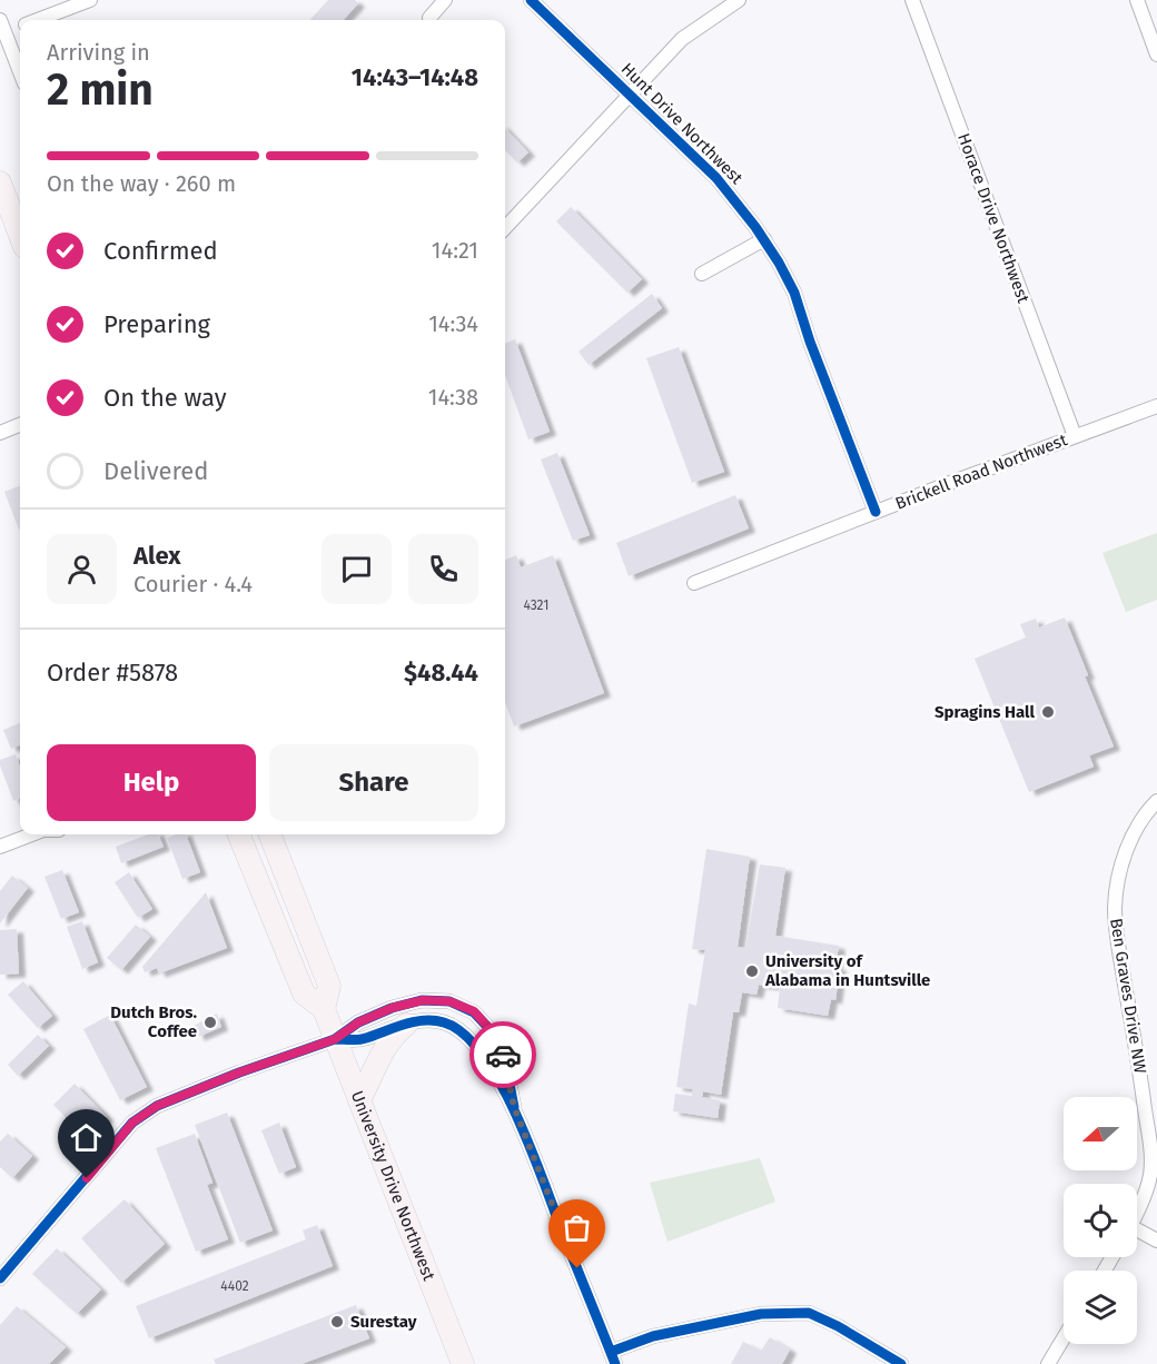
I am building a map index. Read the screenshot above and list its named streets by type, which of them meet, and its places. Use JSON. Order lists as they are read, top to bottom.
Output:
{
  "streets": {
    "highway": ["University Drive Northwest"],
    "street": [
      "Hunt Drive Northwest",
      "Horace Drive Northwest",
      "Brickell Road Northwest",
      "Ben Graves Drive NW"
    ]
  },
  "crossings": [
    ["Hunt Drive Northwest", "Brickell Road Northwest"],
    ["Horace Drive Northwest", "Brickell Road Northwest"]
  ],
  "places": [
    "Spragins Hall",
    "University of Alabama in Huntsville",
    "Dutch Bros. Coffee",
    "Surestay"
  ],
  "house_numbers": ["4321", "4402"],
  "north": "left",
  "page": {
    "heading": ["2 min", "Arriving in", "14:43–14:48"],
    "panel": [
      "Alex",
      "Courier · 4.4",
      "Order #5878",
      "$48.44"
    ],
    "bar": "On the way · 260 m",
    "list": [
      ["Confirmed", "14:21"],
      ["Preparing", "14:34"],
      ["On the way", "14:38"],
      "Delivered"
    ],
    "buttons": ["Help", "Share"]
  }
}
